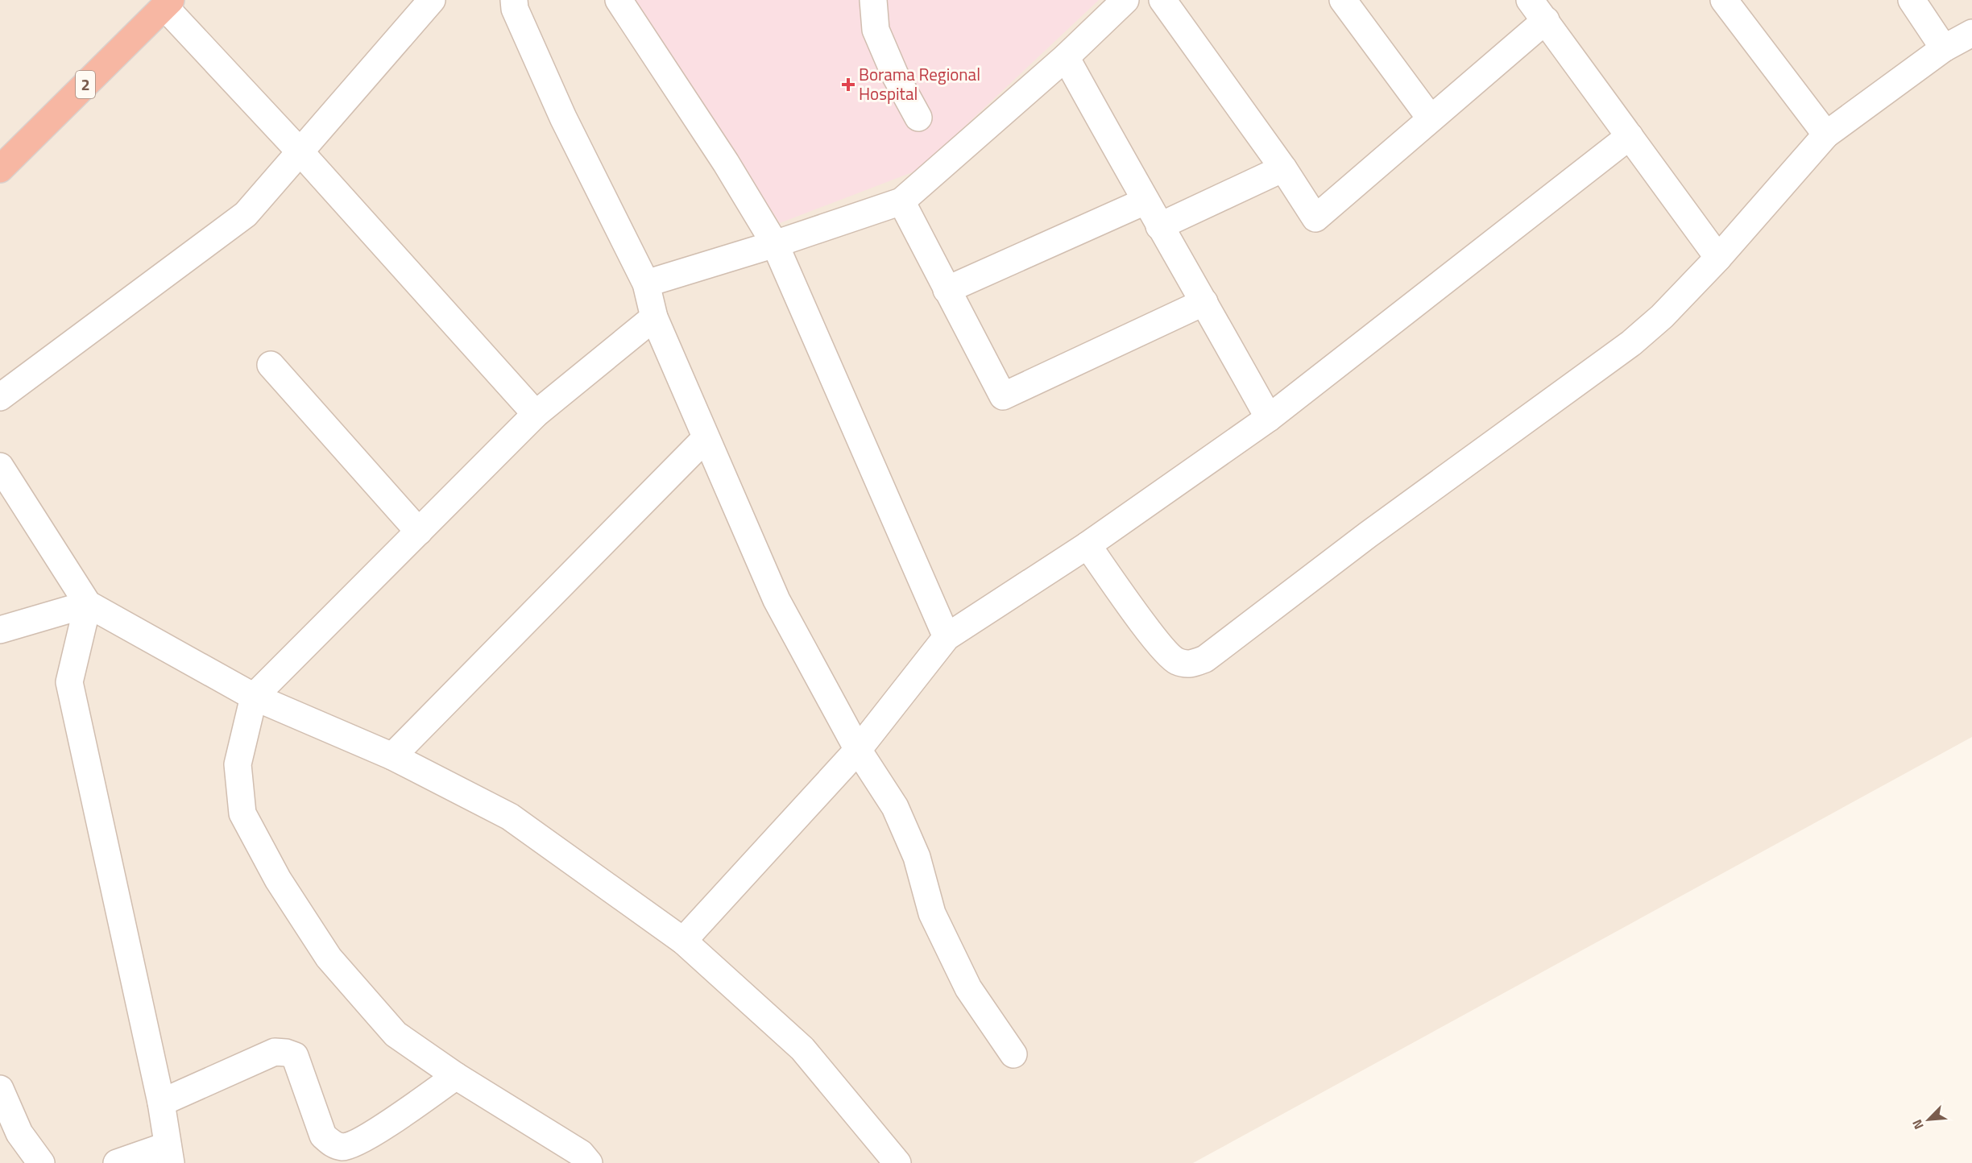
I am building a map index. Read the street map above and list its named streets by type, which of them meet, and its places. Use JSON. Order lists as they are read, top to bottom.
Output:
{
  "streets": {
    "highway": ["2"]
  },
  "places": {
    "health": ["Borama Regional Hospital"]
  },
  "north": "bottom left"
}
